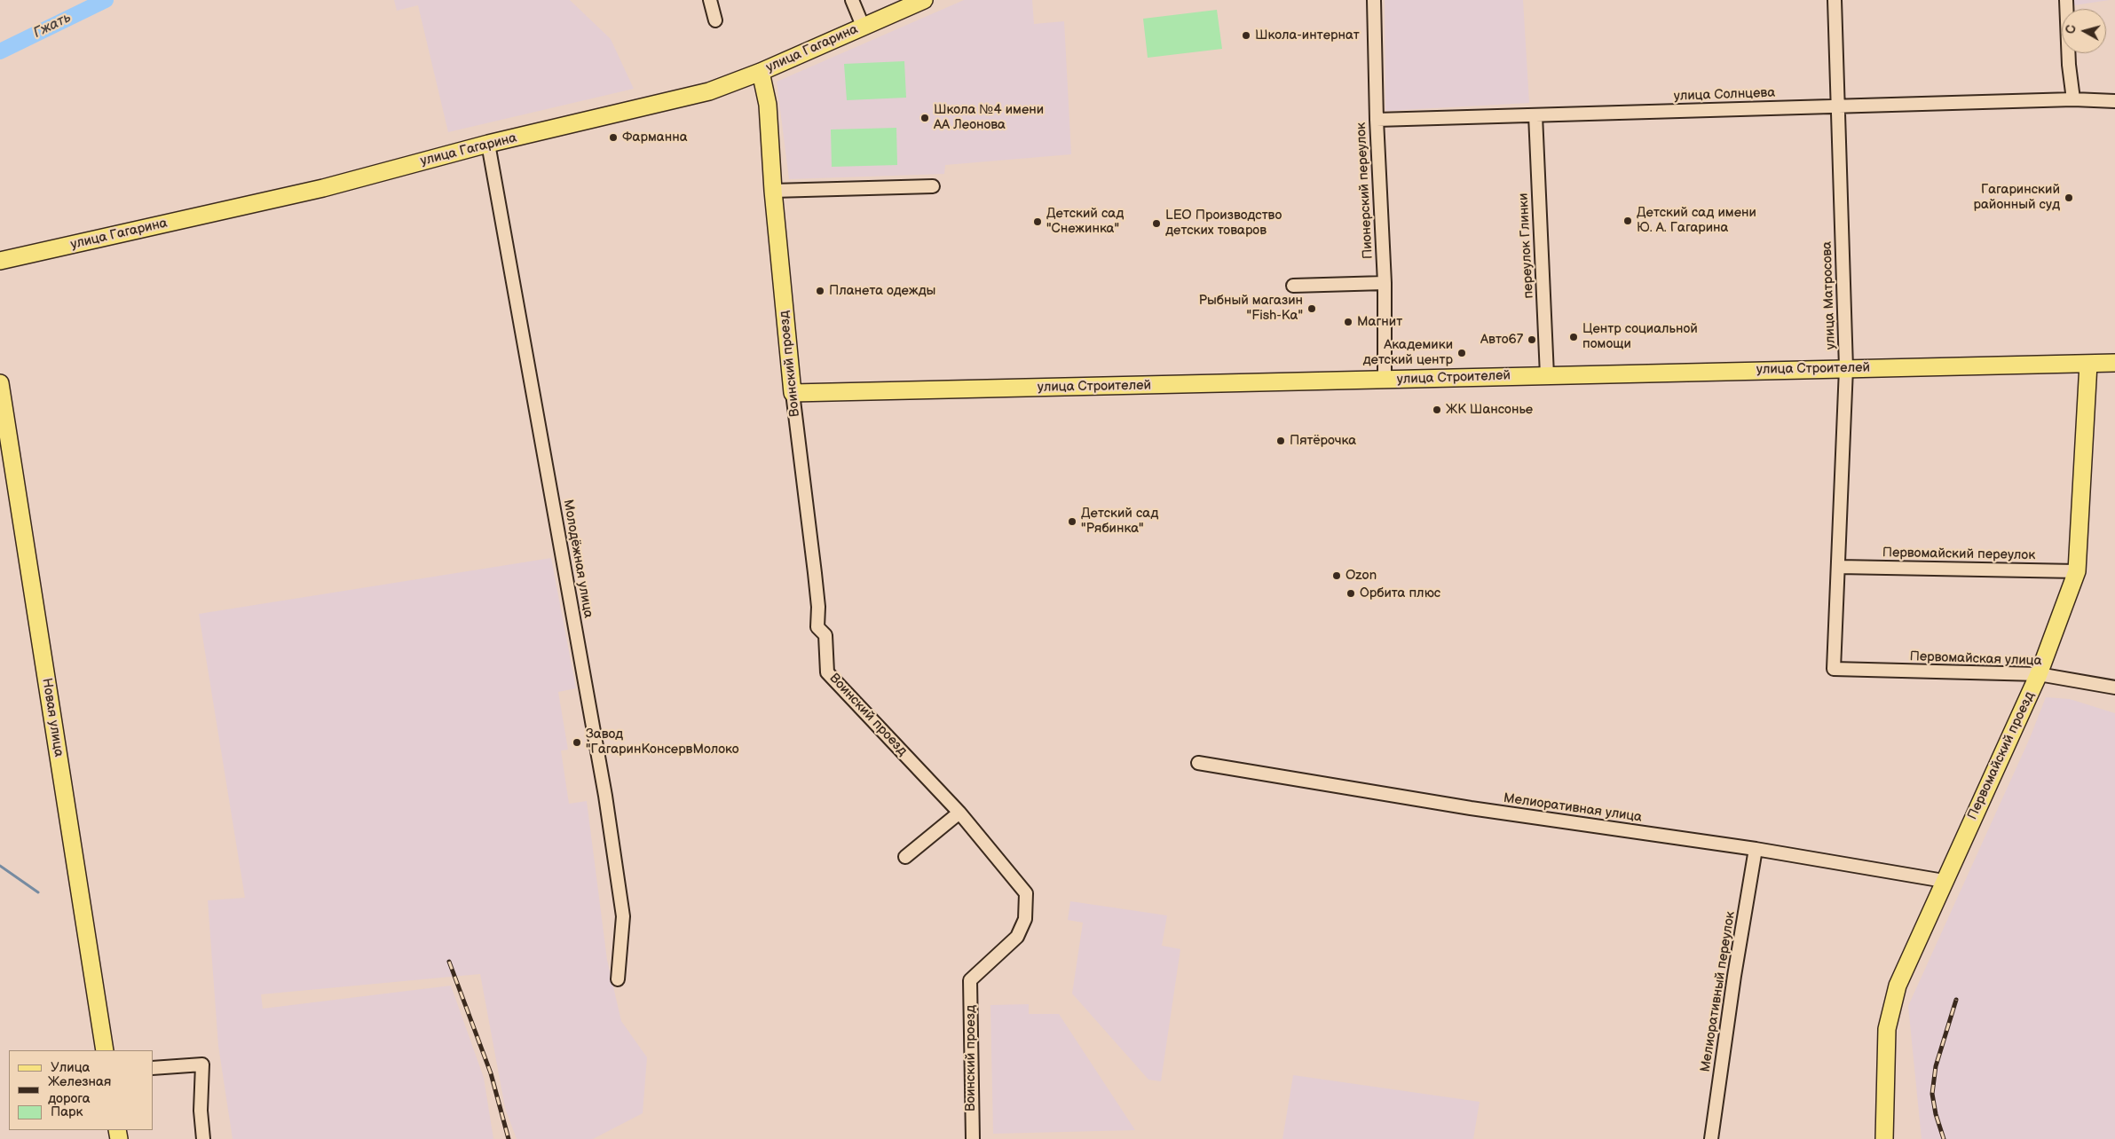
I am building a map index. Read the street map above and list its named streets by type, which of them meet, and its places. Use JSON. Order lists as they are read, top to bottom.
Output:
{
  "streets": {
    "main road": [
      "улица Гагарина",
      "Воинский проезд",
      "улица Строителей",
      "Новая улица",
      "Первомайский проезд"
    ],
    "street": [
      "улица Солнцева",
      "Пионерский переулок",
      "переулок Глинки",
      "улица Матросова",
      "Первомайский переулок",
      "Молодёжная улица",
      "Первомайская улица",
      "Мелиоративная улица",
      "Мелиоративный переулок"
    ]
  },
  "crossings": [
    ["улица Гагарина", "Воинский проезд"],
    ["улица Гагарина", "Молодёжная улица"],
    ["улица Солнцева", "Пионерский переулок"],
    ["улица Солнцева", "переулок Глинки"],
    ["улица Солнцева", "улица Матросова"],
    ["Пионерский переулок", "улица Строителей"],
    ["переулок Глинки", "улица Строителей"],
    ["улица Матросова", "улица Строителей"],
    ["улица Матросова", "Первомайский переулок"],
    ["улица Матросова", "Первомайская улица"],
    ["Воинский проезд", "улица Строителей"],
    ["улица Строителей", "Первомайский проезд"],
    ["Первомайский переулок", "Первомайский проезд"],
    ["Первомайская улица", "Первомайский проезд"],
    ["Первомайский проезд", "Мелиоративная улица"],
    ["Мелиоративная улица", "Мелиоративный переулок"]
  ],
  "water": ["Гжать"],
  "places": [
    "Школа-интернат",
    "Школа №4 имени АА Леонова",
    "Фарманна",
    "Гагаринский районный суд",
    "Детский сад имени Ю. А. Гагарина",
    "Детский сад \"Снежинка\"",
    "LEO Производство детских товаров",
    "Планета одежды",
    "Рыбный магазин \"Fish-Ка\"",
    "Магнит",
    "Центр социальной помощи",
    "Авто67",
    "Академики детский центр",
    "ЖК Шансонье",
    "Пятёрочка",
    "Детский сад \"Рябинка\"",
    "Ozon",
    "Орбита плюс",
    "Завод \"ГагаринКонсервМолоко"
  ],
  "legend": ["Улица", "Железная дорога", "Парк"],
  "north": "left"
}
